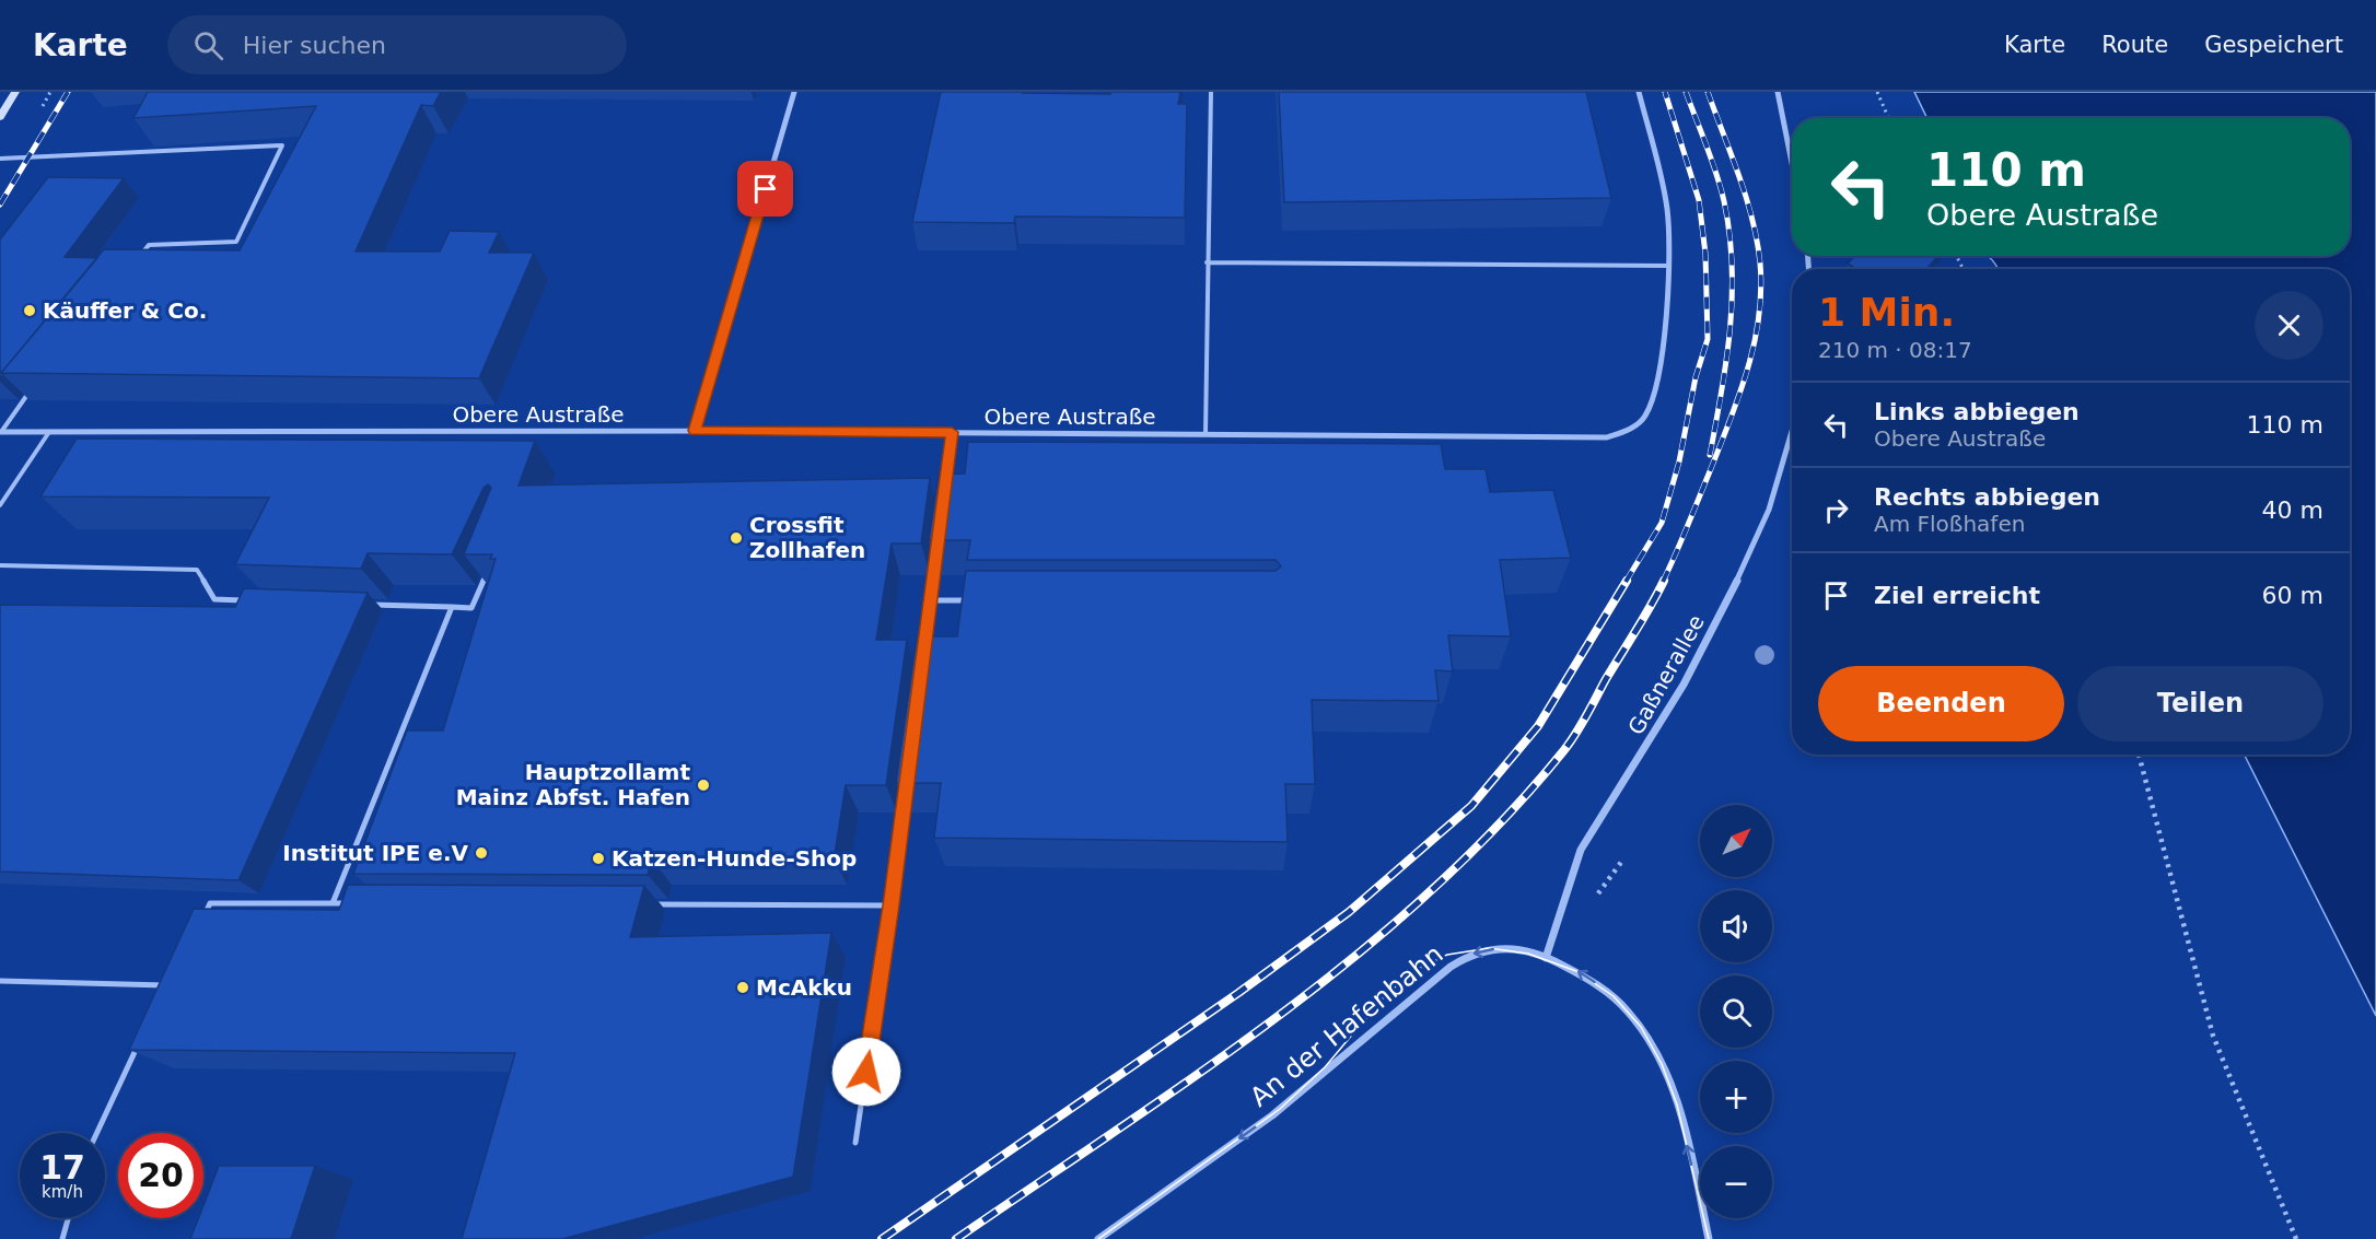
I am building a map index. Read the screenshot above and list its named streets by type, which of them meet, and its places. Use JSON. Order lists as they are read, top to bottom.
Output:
{
  "streets": {
    "street": ["Obere Austraße", "Gaßnerallee", "An der Hafenbahn"]
  },
  "crossings": [
    ["Gaßnerallee", "An der Hafenbahn"]
  ],
  "places": [
    "Käuffer & Co.",
    "Crossfit Zollhafen",
    "Hauptzollamt Mainz Abfst. Hafen",
    "Institut IPE e.V",
    "Katzen-Hunde-Shop",
    "McAkku"
  ],
  "north": "top right",
  "page": {
    "header": "Karte",
    "search": "Hier suchen",
    "nav": ["Karte", "Route", "Gespeichert"],
    "turn": ["110 m", "Obere Austraße"],
    "heading": ["1 Min.", "210 m · 08:17"],
    "list": [
      {
        "name": "Links abbiegen",
        "note": "Obere Austraße",
        "value": "110 m"
      },
      {
        "name": "Rechts abbiegen",
        "note": "Am Floßhafen",
        "value": "40 m"
      },
      {
        "name": "Ziel erreicht",
        "value": "60 m"
      }
    ],
    "buttons": ["Beenden", "Teilen"],
    "map_buttons": ["+", "−"],
    "speed": "17 km/h",
    "limit": "20"
  }
}
